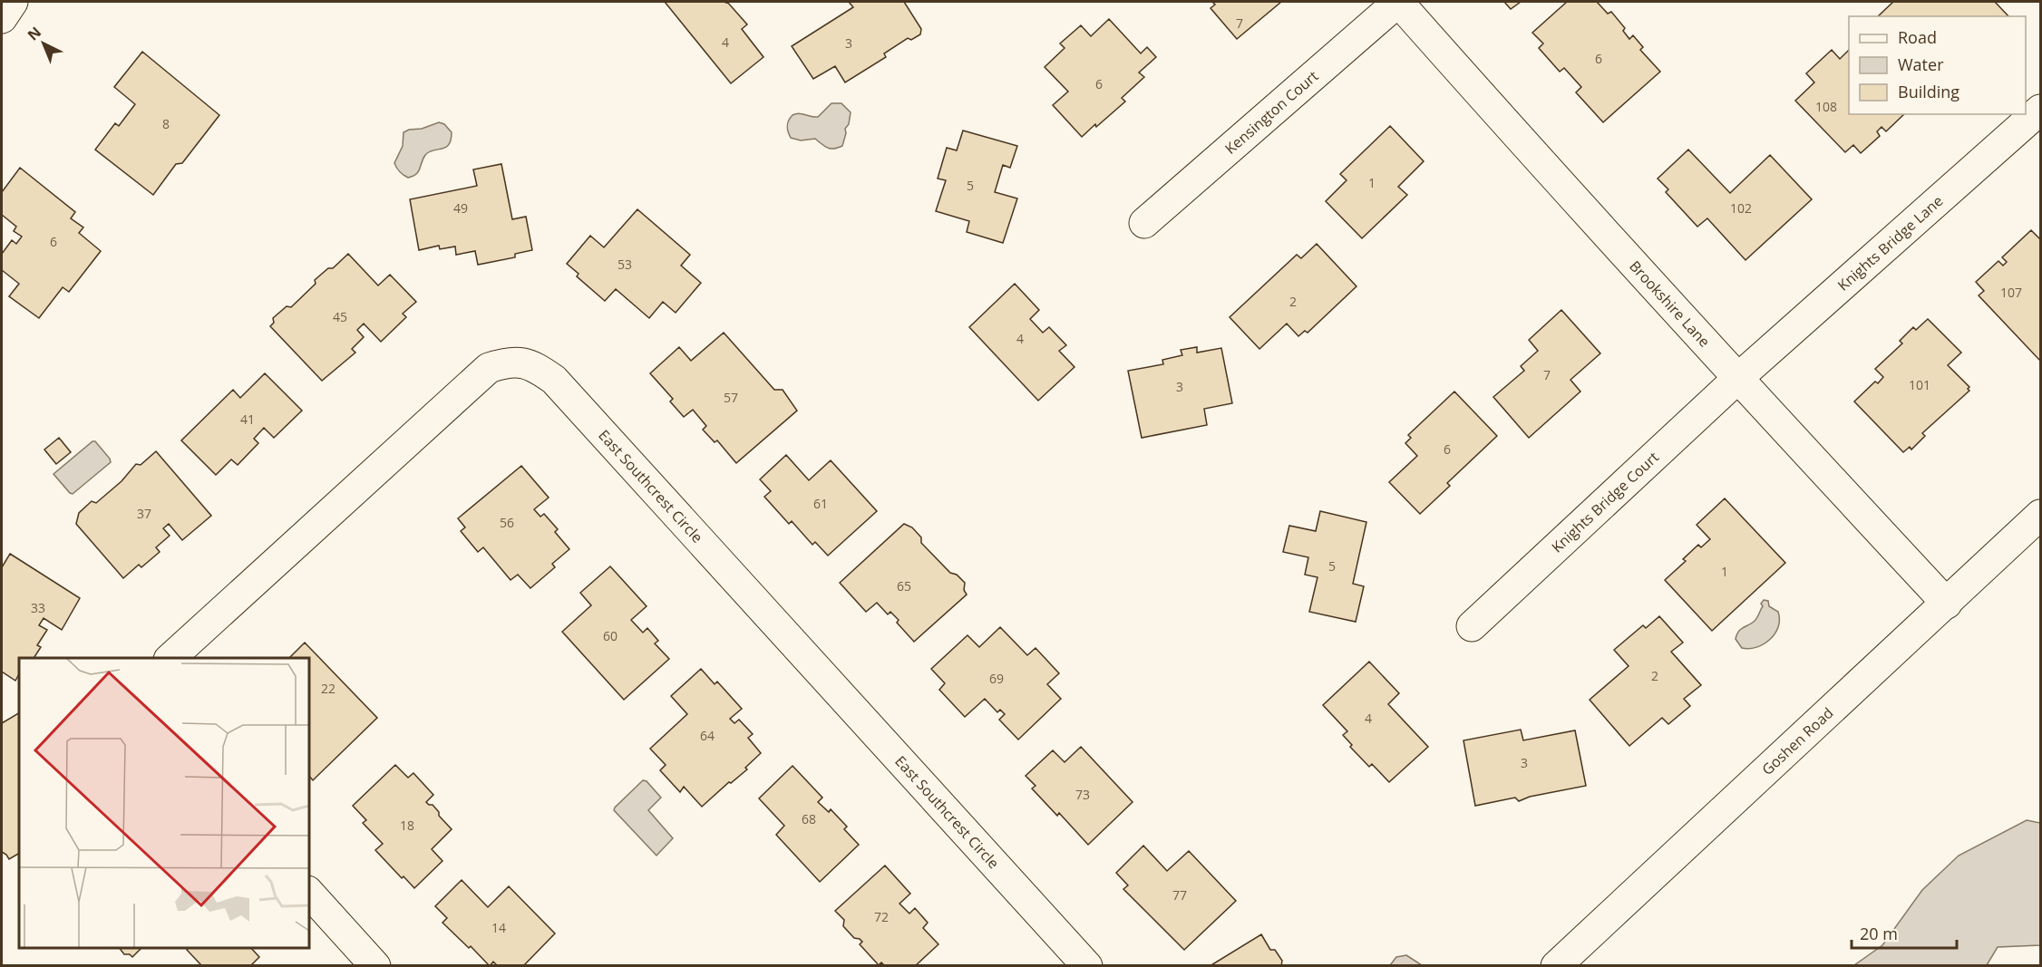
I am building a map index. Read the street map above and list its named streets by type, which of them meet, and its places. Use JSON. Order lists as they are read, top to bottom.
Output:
{
  "streets": {
    "street": [
      "Kensington Court",
      "Knights Bridge Lane",
      "Brookshire Lane",
      "East Southcrest Circle",
      "Knights Bridge Court",
      "Goshen Road"
    ]
  },
  "crossings": [
    ["Kensington Court", "Brookshire Lane"],
    ["Knights Bridge Lane", "Brookshire Lane"],
    ["Knights Bridge Lane", "Knights Bridge Court"],
    ["Brookshire Lane", "Knights Bridge Court"],
    ["Brookshire Lane", "Goshen Road"]
  ],
  "house_numbers": [
    "7",
    "4",
    "3",
    "6",
    "6",
    "108",
    "8",
    "1",
    "5",
    "49",
    "102",
    "6",
    "53",
    "107",
    "2",
    "45",
    "4",
    "7",
    "101",
    "3",
    "57",
    "41",
    "6",
    "61",
    "37",
    "56",
    "5",
    "1",
    "65",
    "33",
    "60",
    "2",
    "69",
    "22",
    "4",
    "64",
    "3",
    "73",
    "68",
    "18",
    "77",
    "72",
    "14"
  ],
  "legend": ["Road", "Water", "Building"],
  "scale_bar": "20 m",
  "north": "top left"
}
